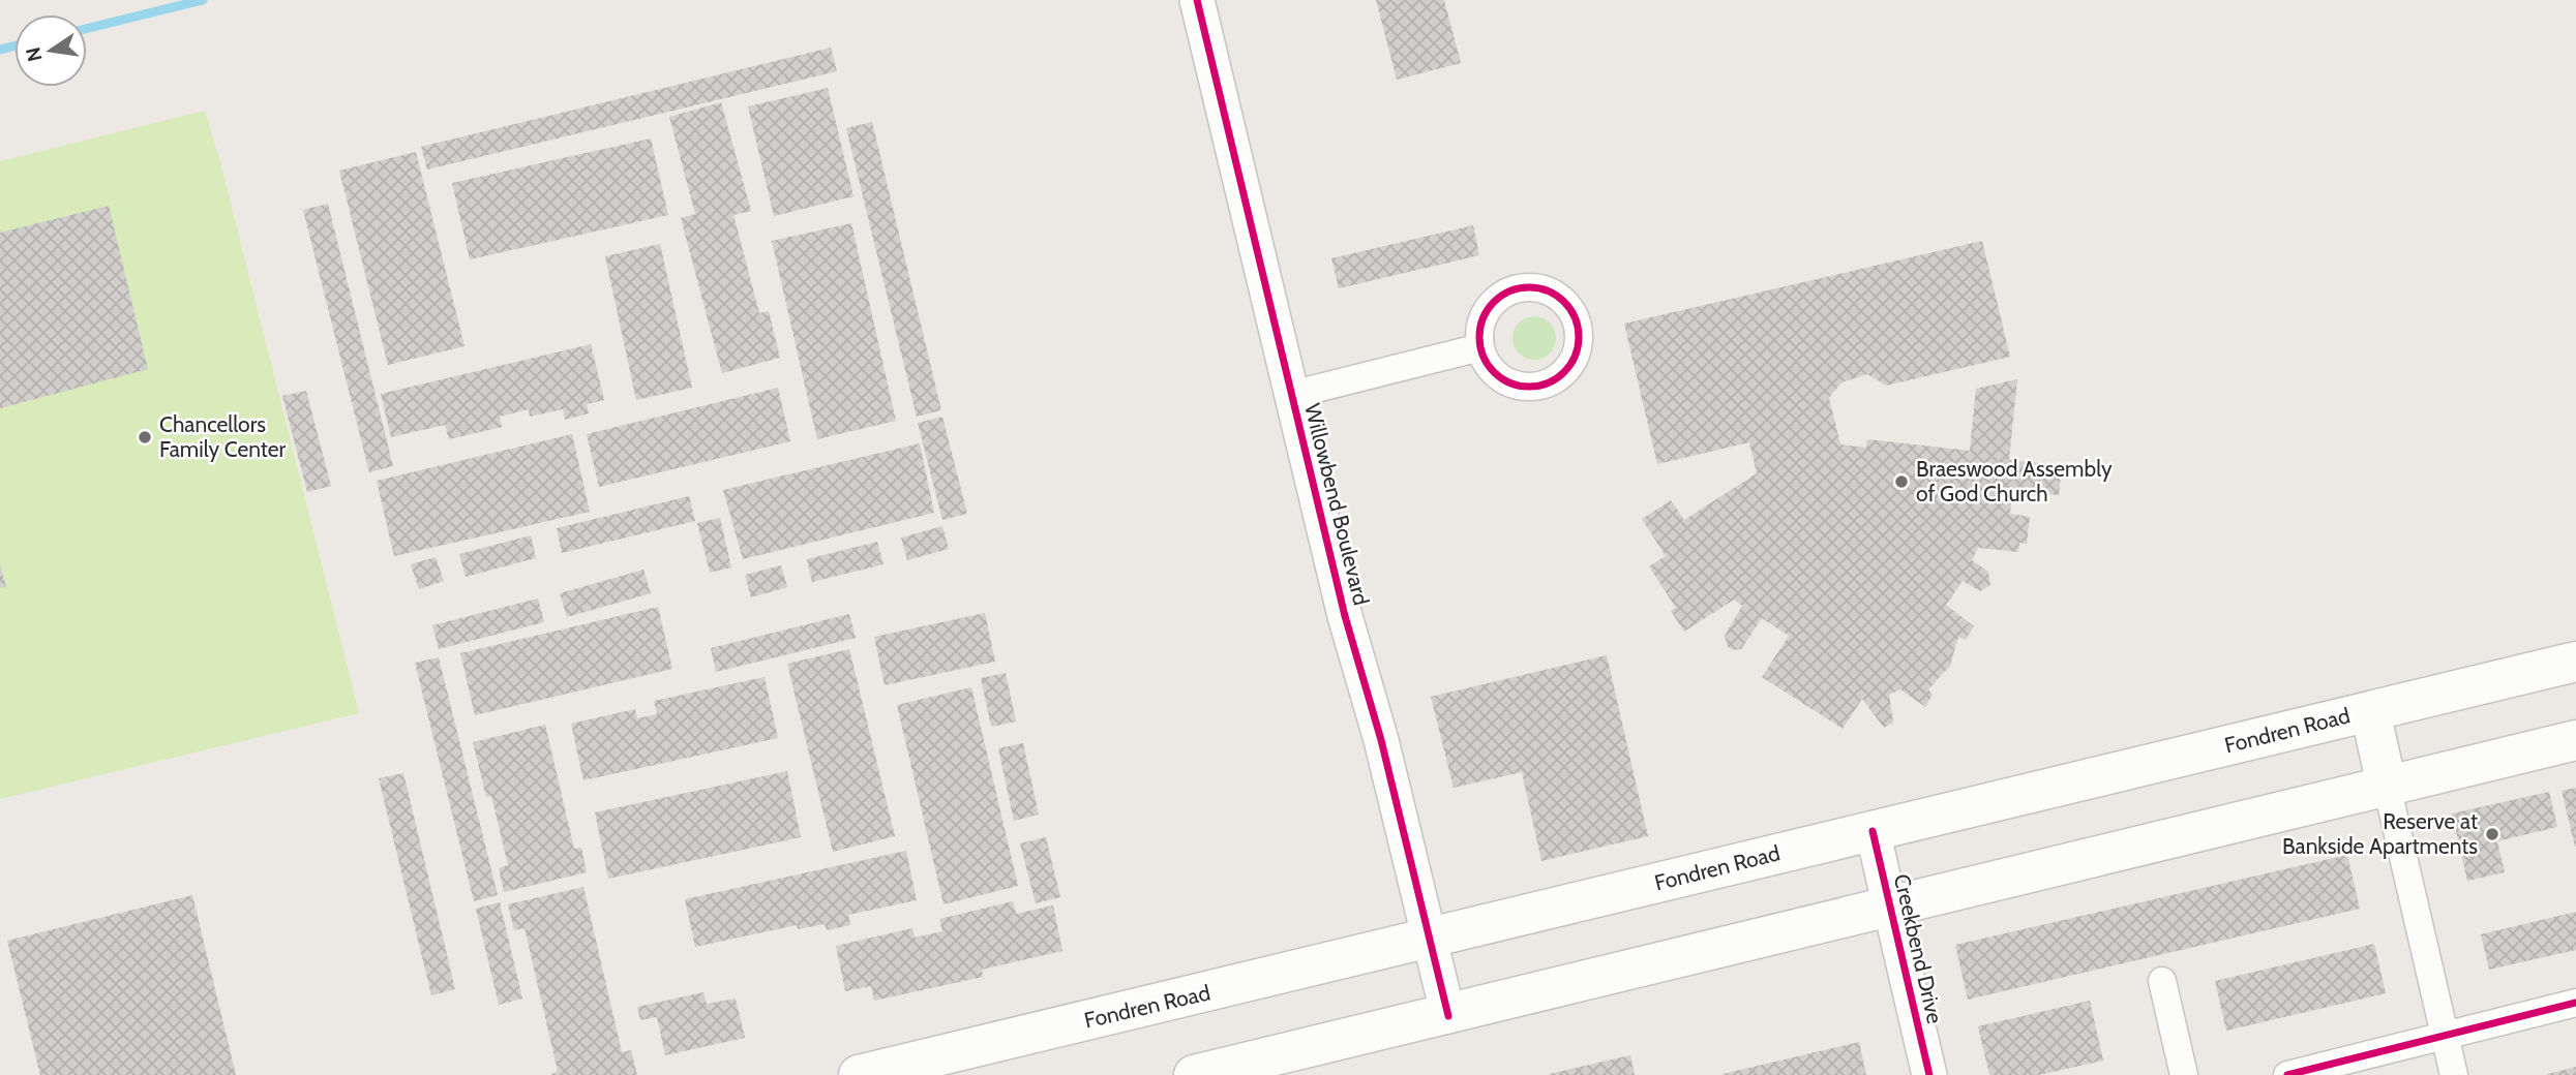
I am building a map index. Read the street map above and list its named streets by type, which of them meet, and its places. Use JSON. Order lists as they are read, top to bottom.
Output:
{
  "streets": {
    "main road": ["Fondren Road"],
    "street": ["Willowbend Boulevard", "Creekbend Drive"]
  },
  "crossings": [
    ["Willowbend Boulevard", "Fondren Road"],
    ["Fondren Road", "Creekbend Drive"]
  ],
  "places": ["Chancellors Family Center", "Braeswood Assembly of God Church", "Reserve at Bankside Apartments"],
  "north": "left"
}
